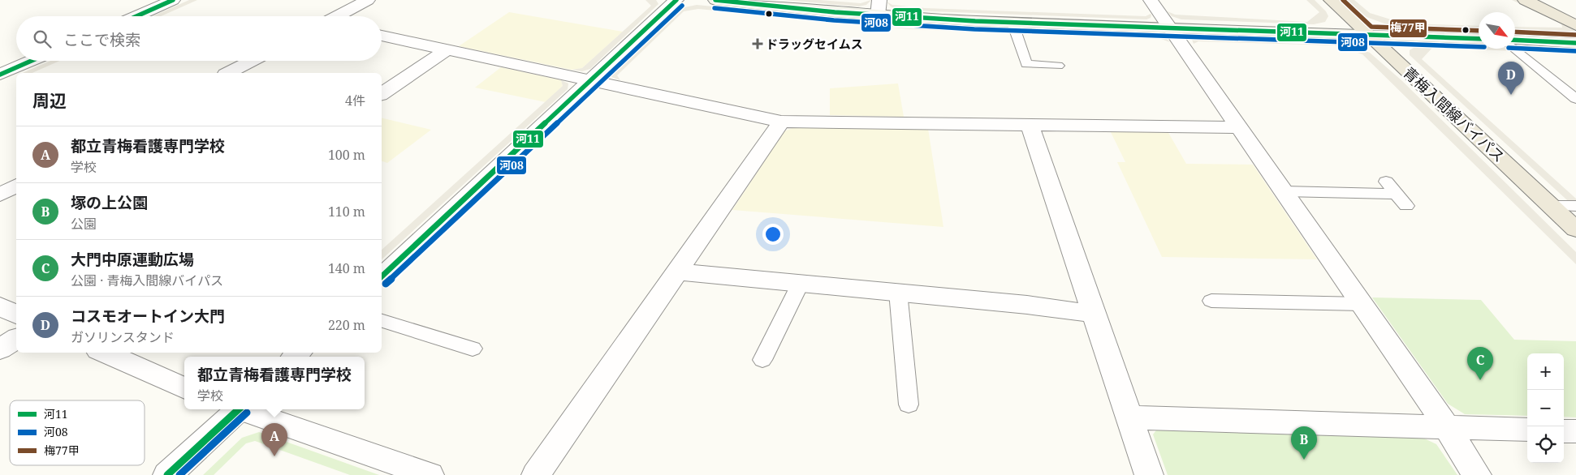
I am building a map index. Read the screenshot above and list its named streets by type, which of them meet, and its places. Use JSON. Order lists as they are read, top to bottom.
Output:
{
  "streets": {
    "main road": ["青梅入間線バイパス"]
  },
  "places": {
    "health": ["ドラッグセイムス"]
  },
  "lines": ["transit line 河11", "transit line 梅77甲", "transit line 河08"],
  "legend": ["河11", "河08", "梅77甲"],
  "north": "bottom right",
  "page": {
    "search": "ここで検索",
    "pins": [
      "D",
      "C",
      "A",
      "B"
    ],
    "heading": ["周辺", "4件"],
    "list": [
      {
        "mark": "A",
        "name": "都立青梅看護専門学校",
        "note": "学校",
        "value": "100 m"
      },
      {
        "mark": "B",
        "name": "塚の上公園",
        "note": "公園",
        "value": "110 m"
      },
      {
        "mark": "C",
        "name": "大門中原運動広場",
        "note": "公園 · 青梅入間線バイパス",
        "value": "140 m"
      },
      {
        "mark": "D",
        "name": "コスモオートイン大門",
        "note": "ガソリンスタンド",
        "value": "220 m"
      }
    ],
    "map_buttons": ["+", "−"],
    "popup": ["都立青梅看護専門学校", "学校"]
  }
}
